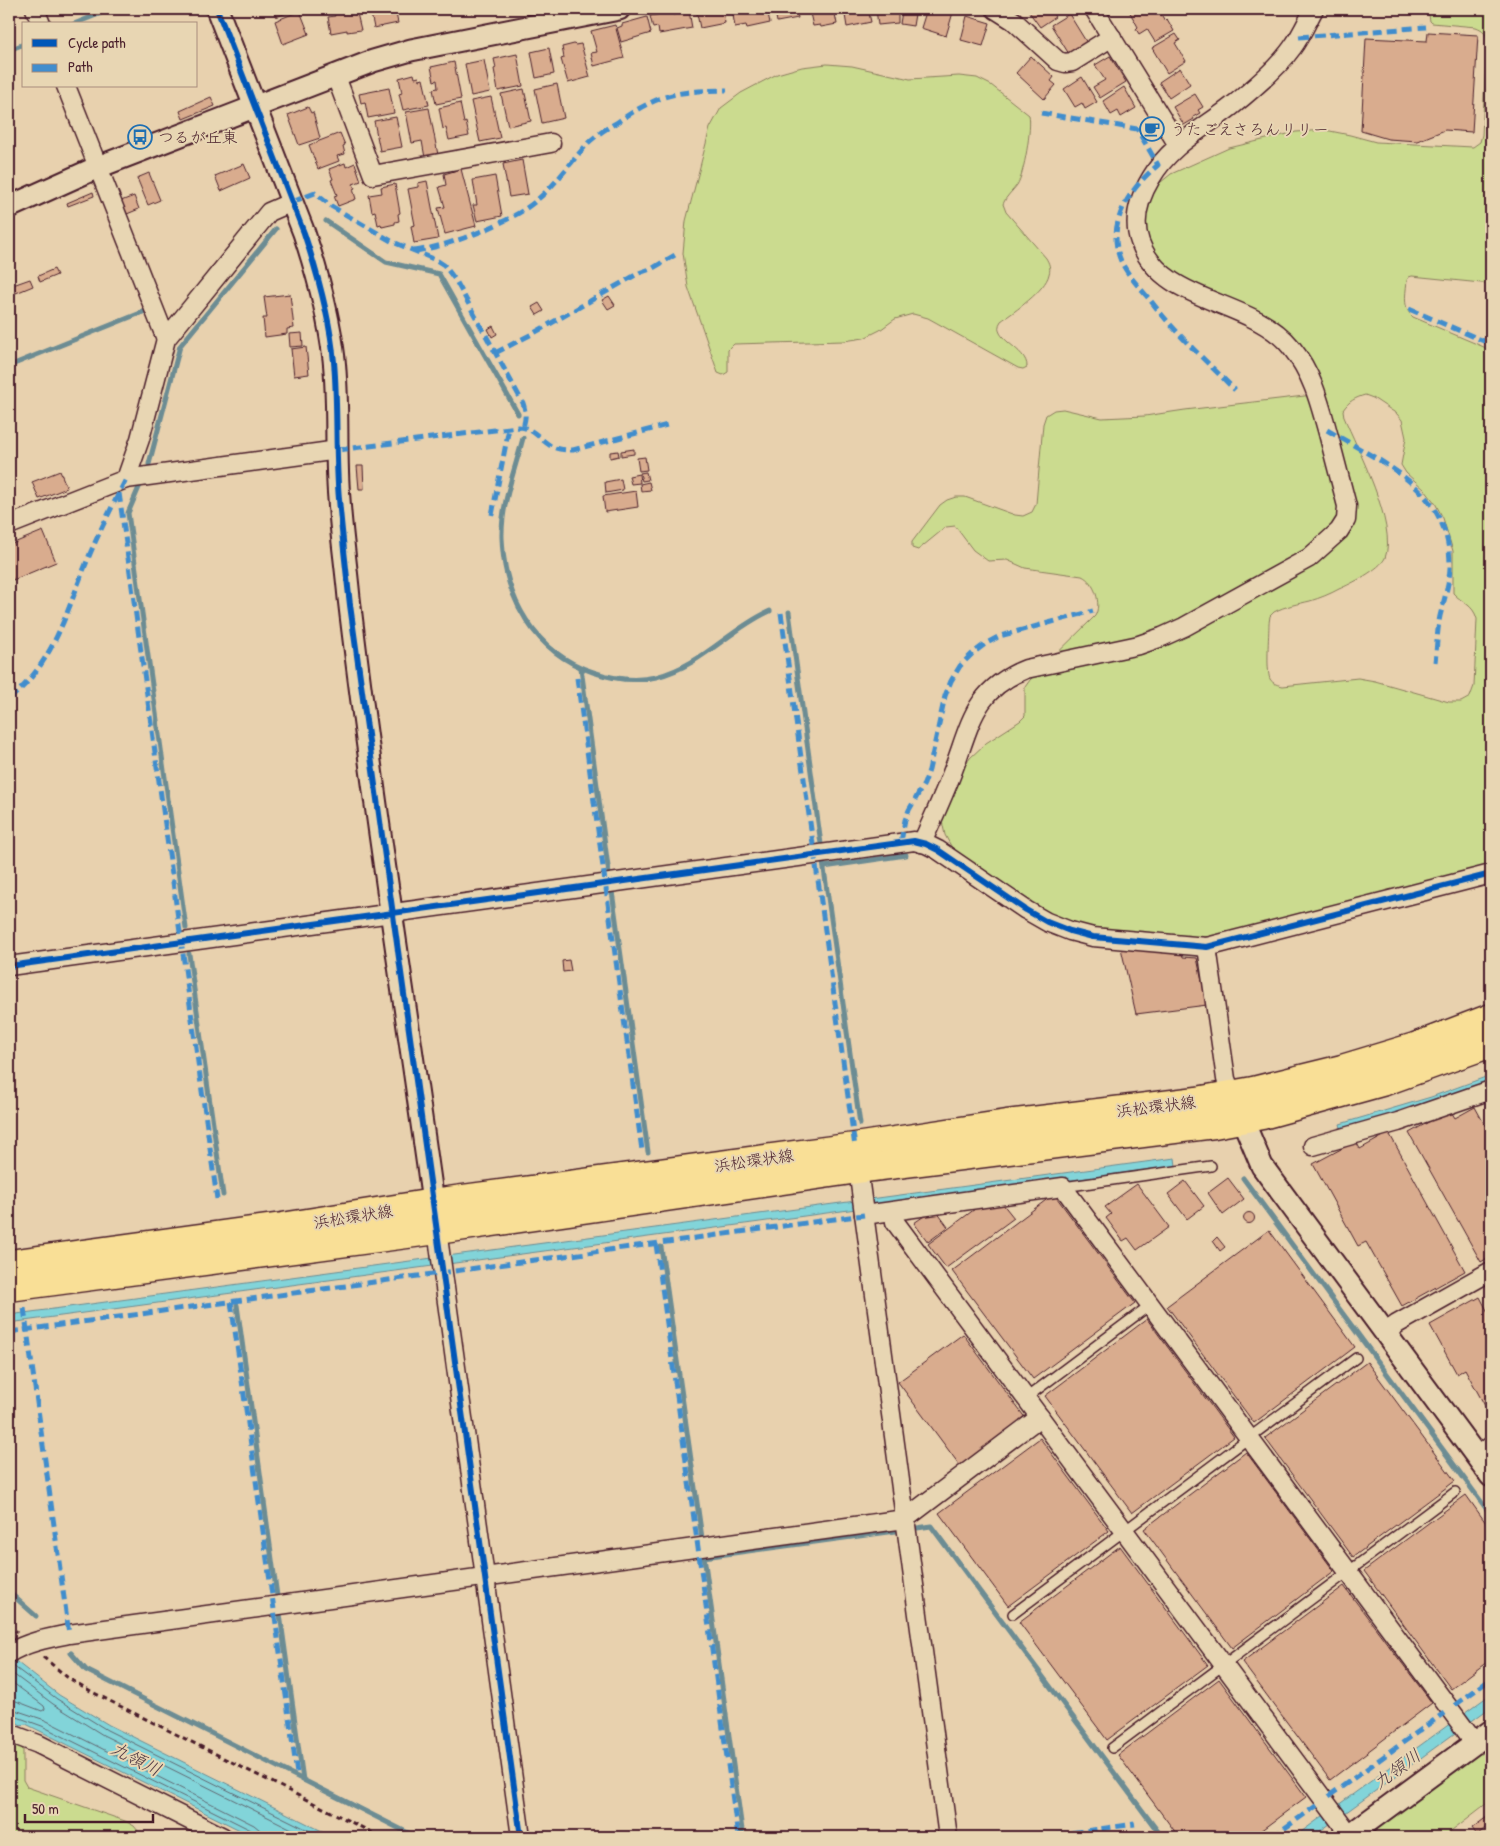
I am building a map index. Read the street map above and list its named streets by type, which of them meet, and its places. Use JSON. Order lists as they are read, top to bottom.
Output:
{
  "streets": {
    "main road": ["浜松環状線"]
  },
  "water": ["九領川"],
  "places": {
    "cafe": ["うたごえさろんリリー"],
    "bus stop": ["つるが丘東"]
  },
  "legend": ["Cycle path", "Path"],
  "scale_bar": "50 m"
}
